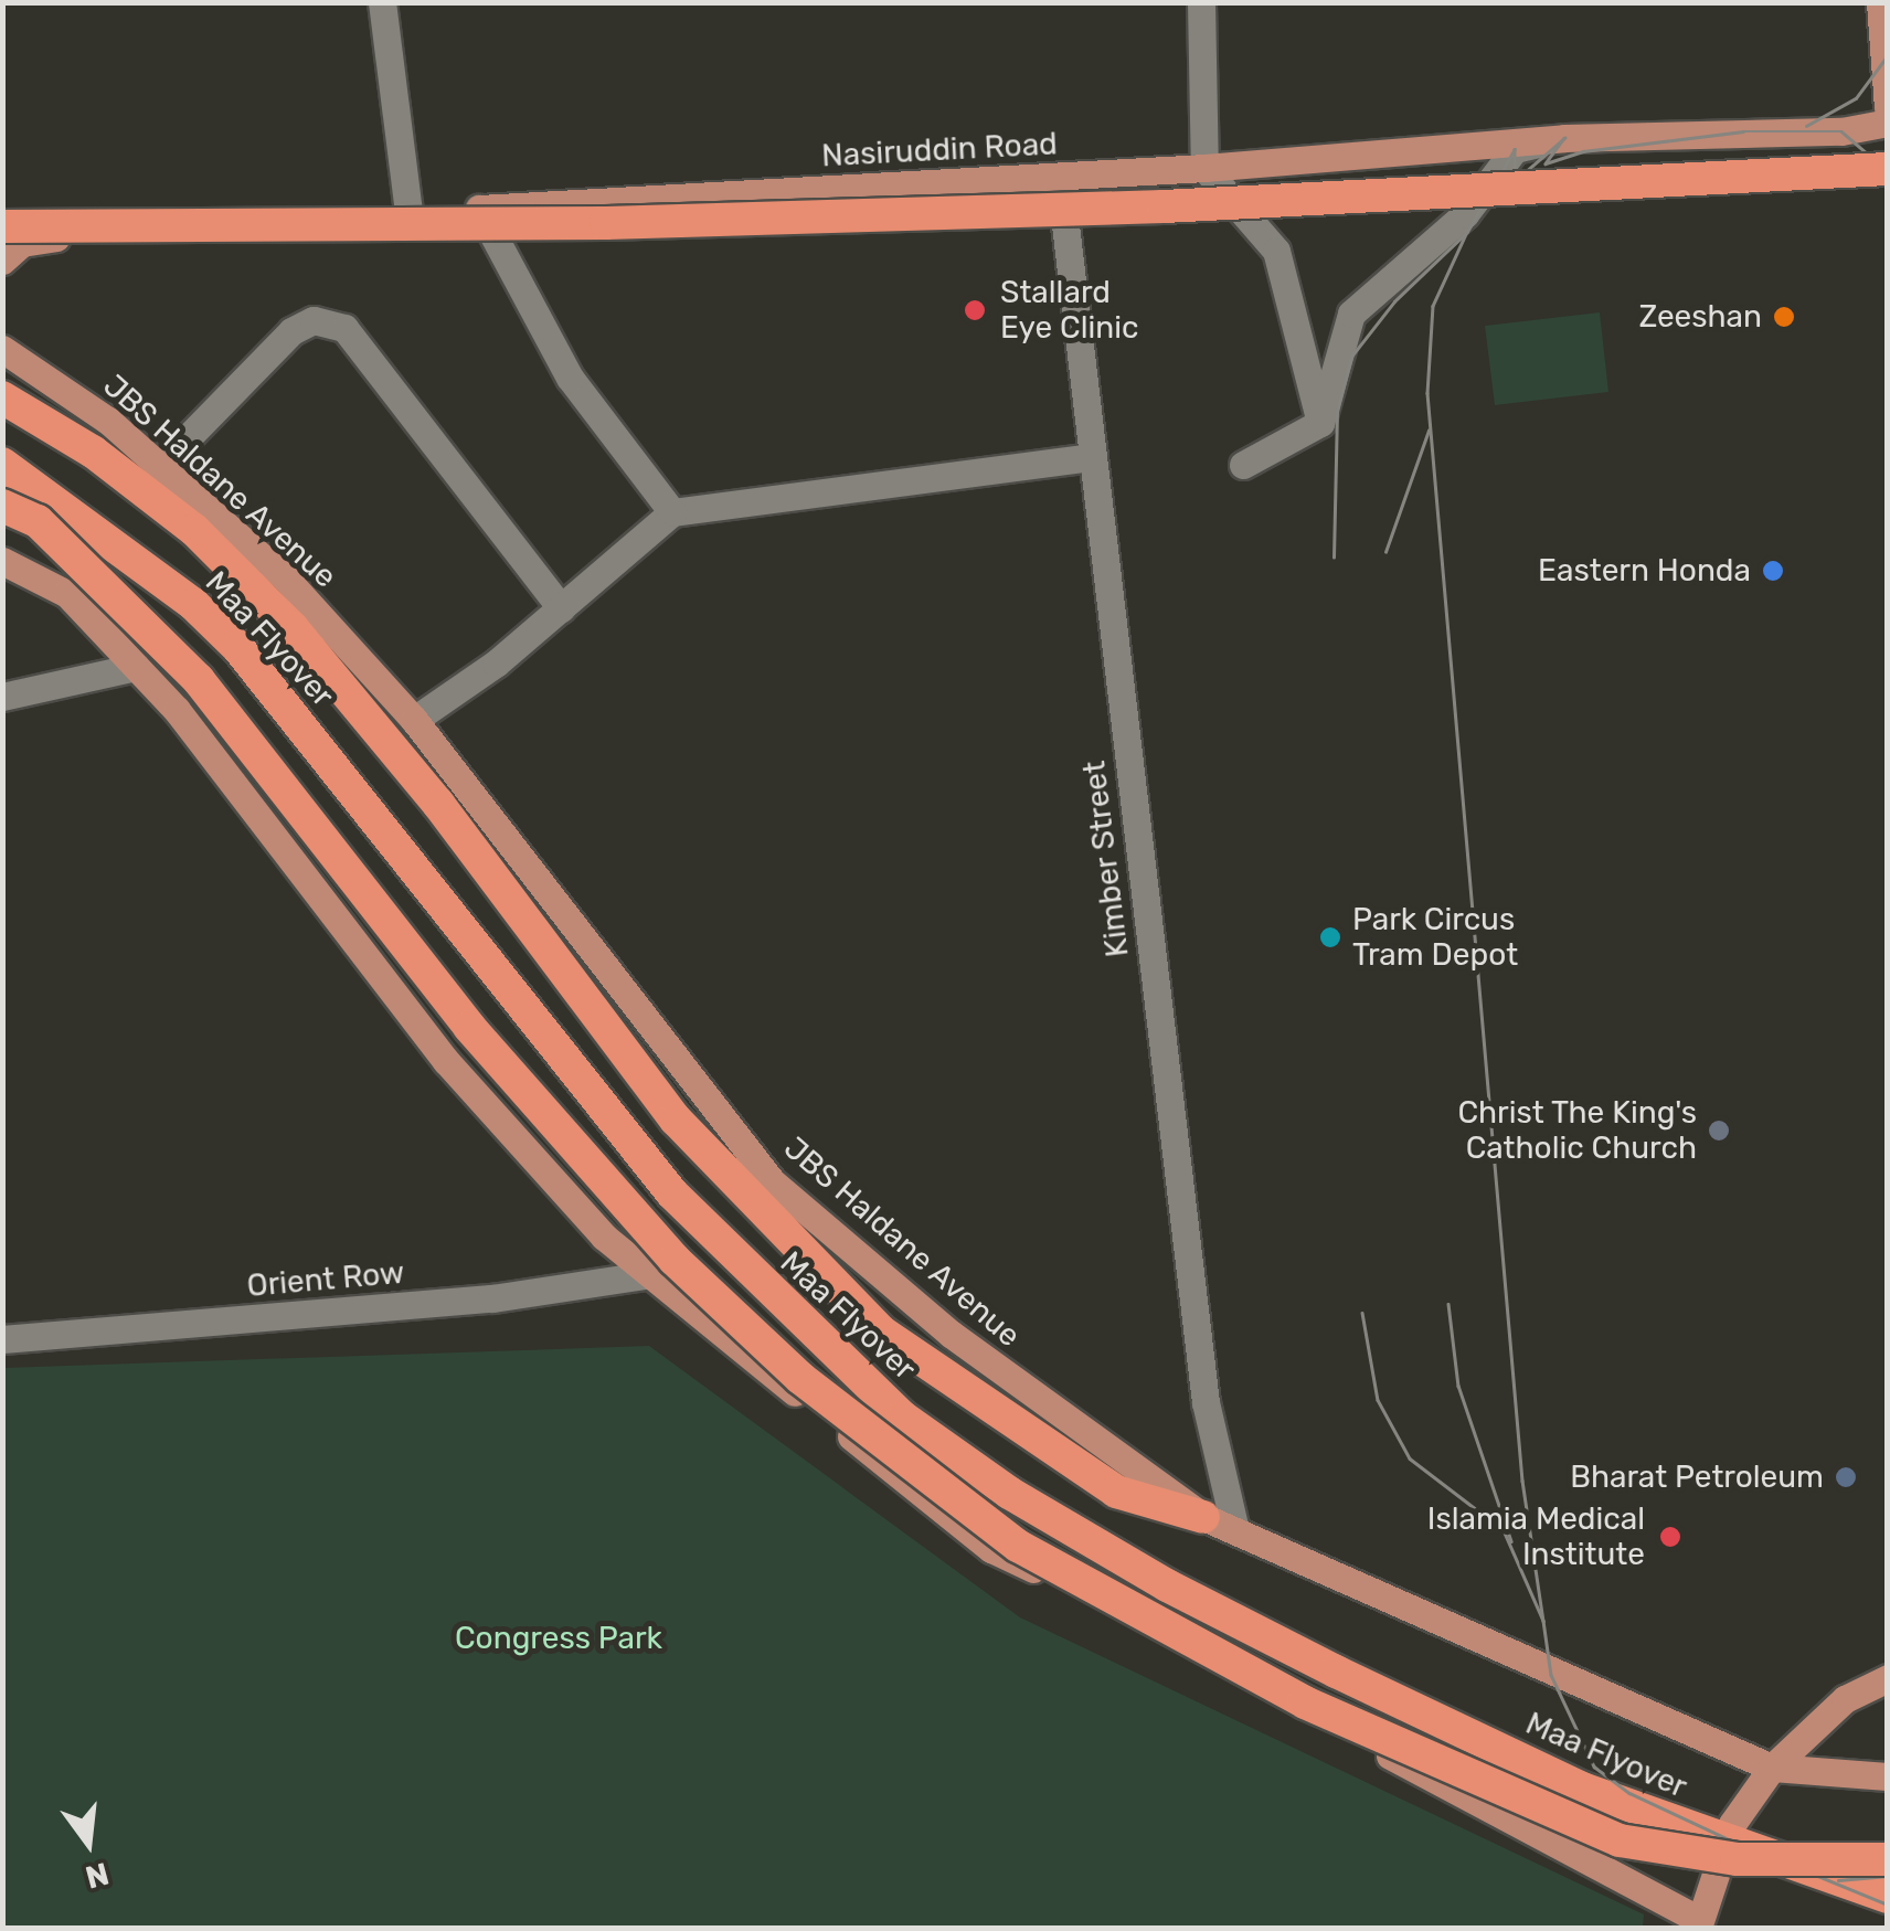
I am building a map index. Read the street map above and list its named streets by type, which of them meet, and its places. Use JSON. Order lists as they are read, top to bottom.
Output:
{
  "streets": {
    "highway": ["Maa Flyover"],
    "main road": ["Nasiruddin Road", "JBS Haldane Avenue"],
    "street": ["Kimber Street", "Orient Row"]
  },
  "crossings": [
    ["Nasiruddin Road", "Kimber Street"],
    ["JBS Haldane Avenue", "Maa Flyover"],
    ["JBS Haldane Avenue", "Kimber Street"]
  ],
  "parks": ["Congress Park"],
  "places": [
    "Stallard Eye Clinic",
    "Zeeshan",
    "Eastern Honda",
    "Park Circus Tram Depot",
    "Christ The King's Catholic Church",
    "Bharat Petroleum",
    "Islamia Medical Institute"
  ],
  "north": "bottom"
}
